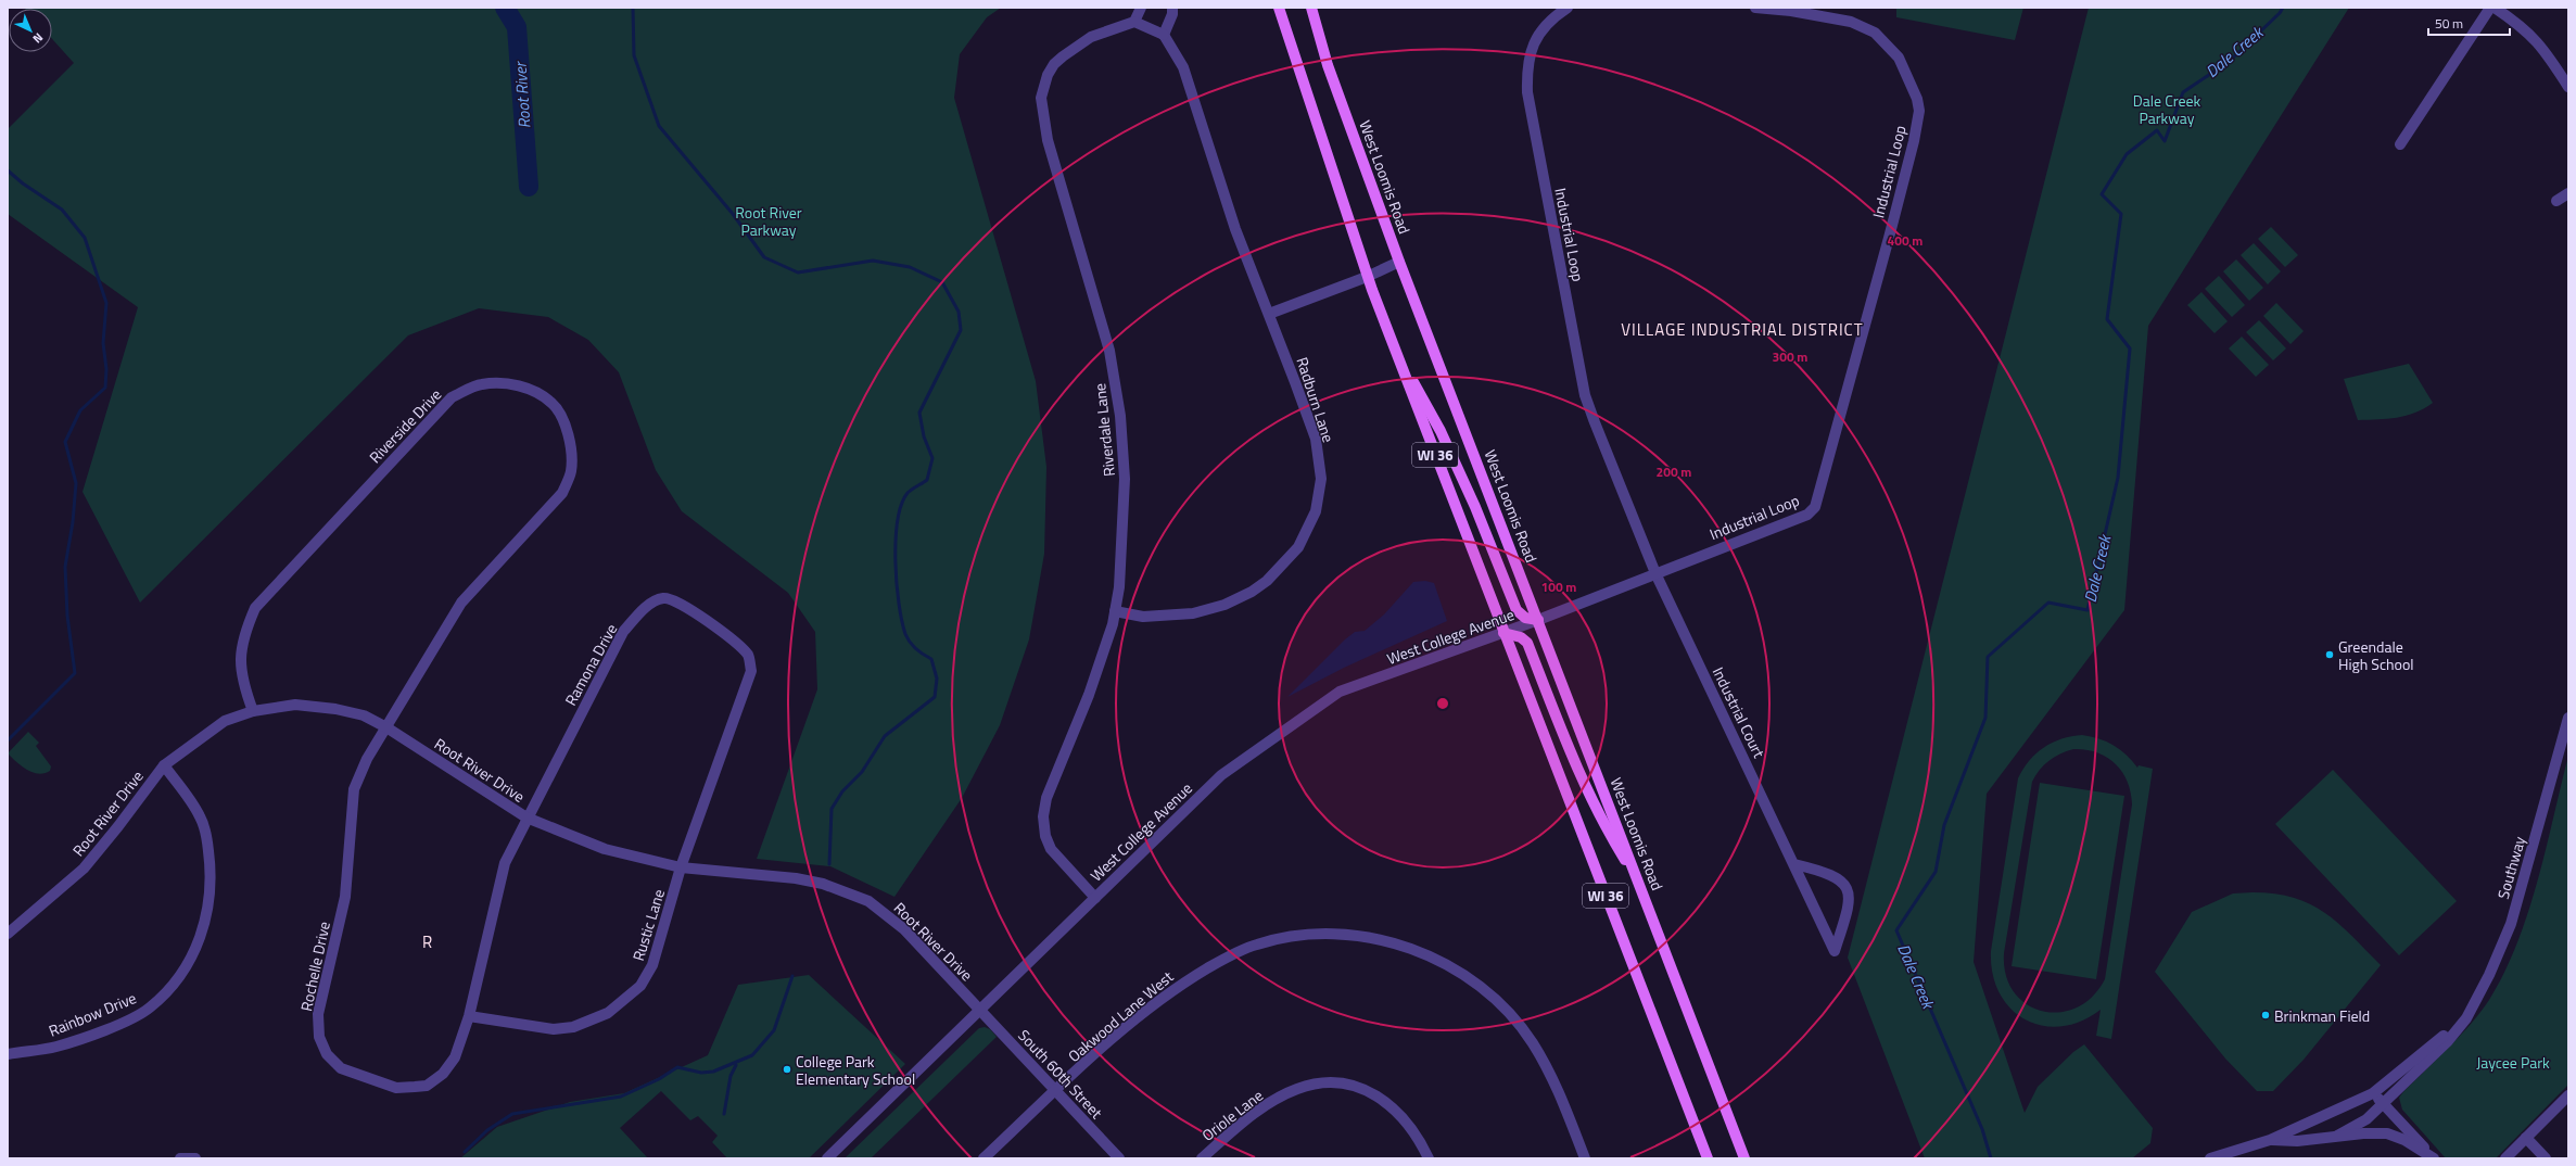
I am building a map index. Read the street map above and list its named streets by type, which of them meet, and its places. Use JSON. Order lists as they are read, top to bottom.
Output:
{
  "streets": {
    "main road": ["West Loomis Road", "WI 36"],
    "street": [
      "Industrial Loop",
      "Radburn Lane",
      "Riverside Drive",
      "Riverdale Lane",
      "West College Avenue",
      "Ramona Drive",
      "Industrial Court",
      "Root River Drive",
      "Southway",
      "Rustic Lane",
      "Rochelle Drive",
      "Rainbow Drive",
      "Oakwood Lane West",
      "South 60th Street",
      "Oriole Lane"
    ]
  },
  "crossings": [
    ["Industrial Loop", "West Loomis Road"],
    ["Industrial Loop", "West College Avenue"],
    ["Industrial Loop", "Industrial Court"],
    ["West Loomis Road", "West College Avenue"],
    ["Radburn Lane", "Riverdale Lane"],
    ["Riverside Drive", "Root River Drive"],
    ["Riverside Drive", "Rochelle Drive"],
    ["Riverdale Lane", "West College Avenue"],
    ["WI 36", "West College Avenue"],
    ["West College Avenue", "Root River Drive"],
    ["West College Avenue", "South 60th Street"],
    ["Ramona Drive", "Root River Drive"],
    ["Ramona Drive", "Rustic Lane"],
    ["Ramona Drive", "Rochelle Drive"],
    ["Root River Drive", "Rustic Lane"],
    ["Root River Drive", "Rochelle Drive"],
    ["Root River Drive", "Rainbow Drive"],
    ["Root River Drive", "South 60th Street"],
    ["Rustic Lane", "Rochelle Drive"],
    ["Oakwood Lane West", "South 60th Street"]
  ],
  "districts": ["VILLAGE INDUSTRIAL DISTRICT", "R"],
  "water": ["Dale Creek", "Root River"],
  "parks": ["Dale Creek Parkway", "Root River Parkway", "Jaycee Park"],
  "places": ["Greendale High School", "Brinkman Field", "College Park Elementary School"],
  "scale_bar": "50 m",
  "north": "bottom right",
  "rings": [
    "400 m",
    "300 m",
    "200 m",
    "100 m"
  ]
}
